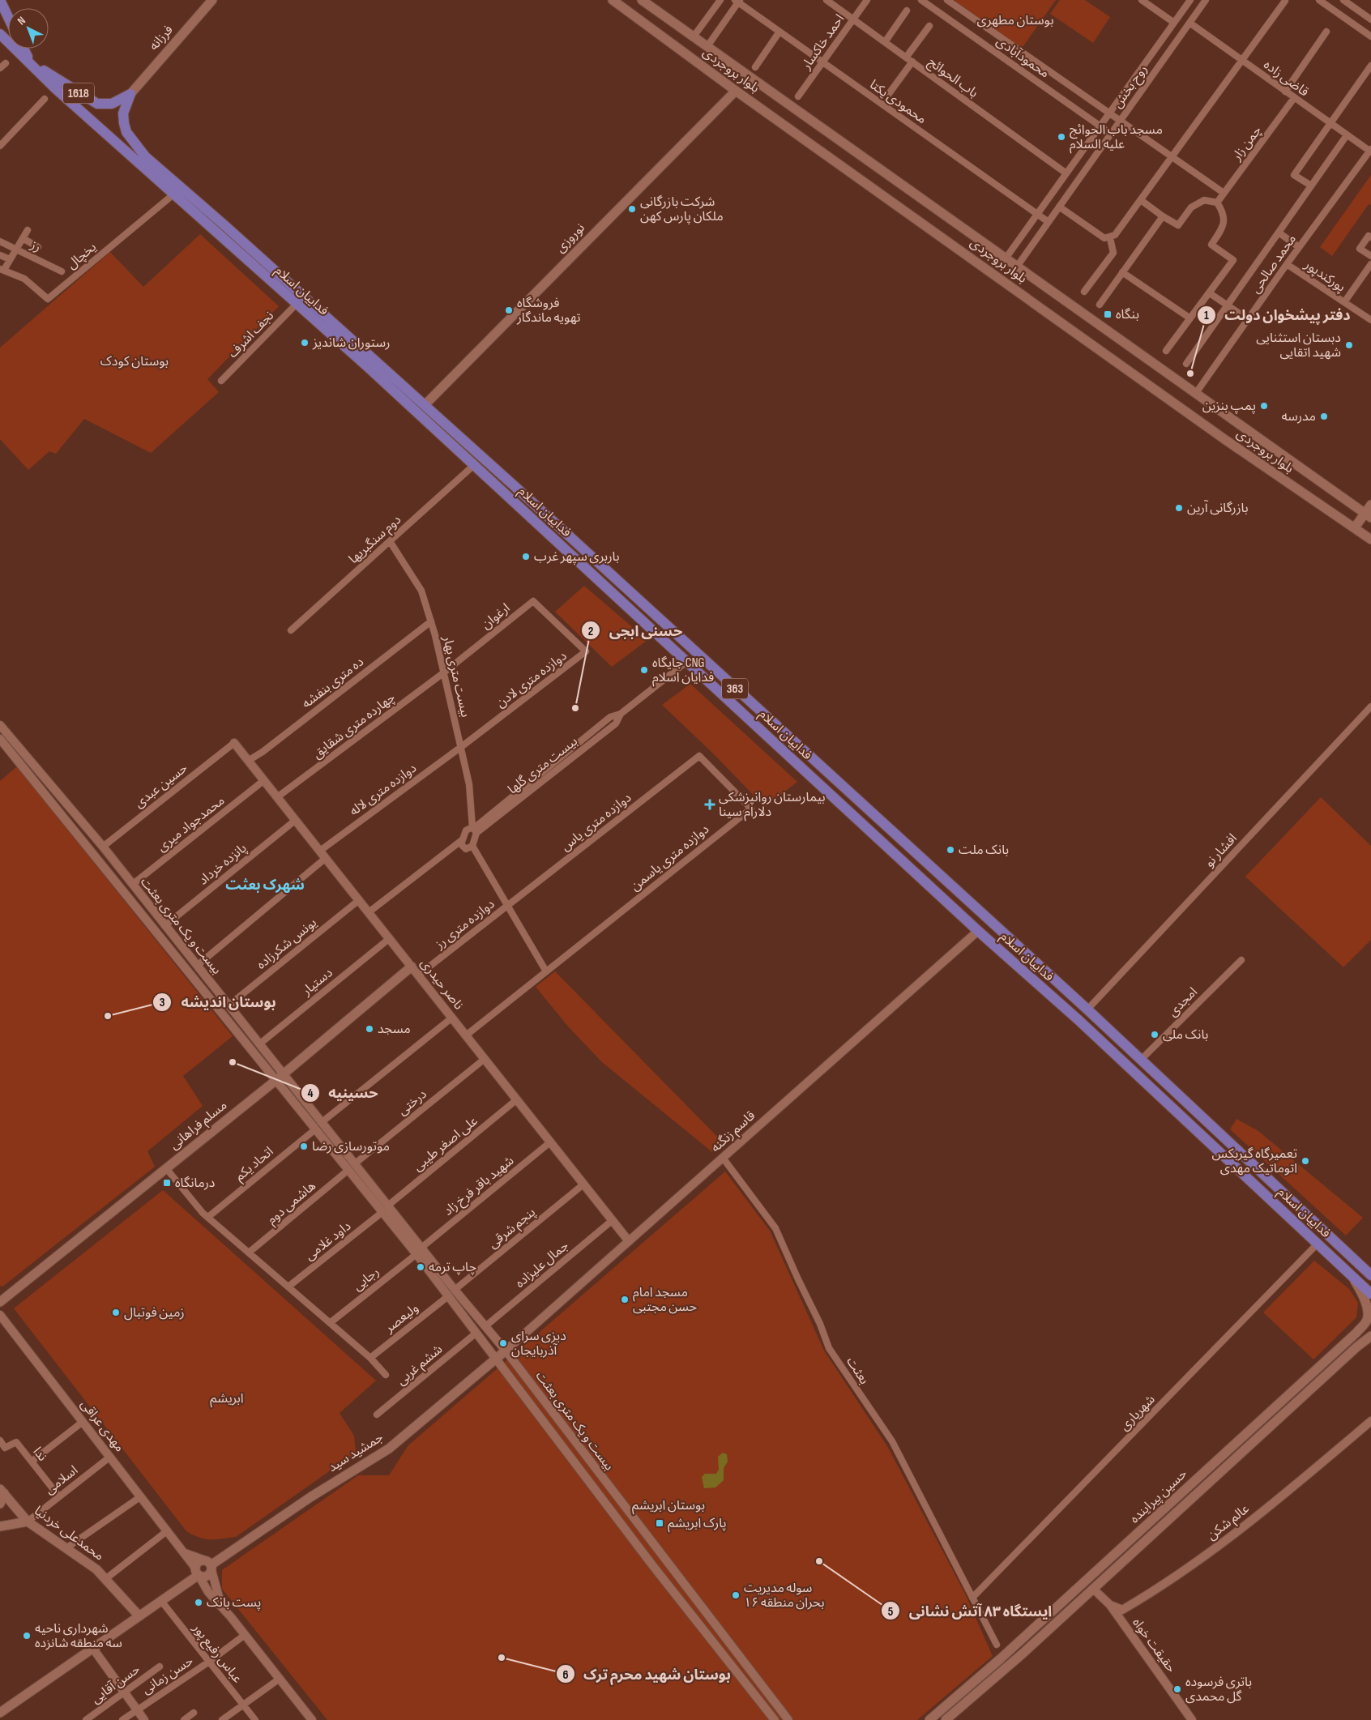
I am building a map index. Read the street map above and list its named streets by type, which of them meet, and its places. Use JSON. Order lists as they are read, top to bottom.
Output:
{
  "streets": {
    "main road": [
      "فرزانه",
      "بلوار بروجردی",
      "1618",
      "نوروزی",
      "فداییان اسلام",
      "363",
      "مسلم فراهانی",
      "جمشید سید",
      "حسین پیراینده",
      "محمدعلی خردنیا"
    ],
    "street": [
      "احمد خاکسار",
      "محمودآبادی",
      "باب الحوائج",
      "قاضی زاده",
      "روح بخش",
      "محمودی یکتا",
      "چمن زار",
      "رز",
      "یخچال",
      "محمد صالحی",
      "پورکندپور",
      "نجف اشرف",
      "دوم سنگبریها",
      "ارغوان",
      "بیست متری بهار",
      "دوازده متری لادن",
      "ده متری بنفشه",
      "چهارده متری شقایق",
      "بیست متری گلها",
      "حسین عبدی",
      "دوازده متری لاله",
      "دوازده متری یاس",
      "محمدجواد میری",
      "افشار نو",
      "دوازده متری یاسمن",
      "پانزده خرداد",
      "دوازده متری رز",
      "بیست و یک متری بعثت",
      "یونس شکرزاده",
      "دستیار",
      "ناصر حیدری",
      "امجدی",
      "درختی",
      "قاسم زنگنه",
      "علی اصغر طیبی",
      "اتحاد یکم",
      "شهید باقر فرخ زاد",
      "هاشمی دوم",
      "پنجم شرقی",
      "داود غلامی",
      "جمال علیزاده",
      "رجایی",
      "ولیعصر",
      "ششم غربی",
      "بعثت",
      "شهریاری",
      "مهدی عراقی",
      "ندا",
      "اسلامی",
      "عالم شکن",
      "حقیقت خواه",
      "عباس رفیع پور",
      "حسن زمانی",
      "حسن آقایی"
    ]
  },
  "crossings": [
    ["فرزانه", "1618"],
    ["فرزانه", "فداییان اسلام"],
    ["احمد خاکسار", "باب الحوائج"],
    ["احمد خاکسار", "محمودی یکتا"],
    ["محمودآبادی", "روح بخش"],
    ["محمودآبادی", "چمن زار"],
    ["بلوار بروجردی", "روح بخش"],
    ["بلوار بروجردی", "نوروزی"],
    ["بلوار بروجردی", "محمد صالحی"],
    ["باب الحوائج", "روح بخش"],
    ["قاضی زاده", "روح بخش"],
    ["قاضی زاده", "چمن زار"],
    ["قاضی زاده", "محمد صالحی"],
    ["روح بخش", "محمودی یکتا"],
    ["1618", "فداییان اسلام"],
    ["نوروزی", "فداییان اسلام"],
    ["یخچال", "فداییان اسلام"],
    ["محمد صالحی", "پورکندپور"],
    ["فداییان اسلام", "نجف اشرف"],
    ["فداییان اسلام", "دوم سنگبریها"],
    ["فداییان اسلام", "بیست متری گلها"],
    ["فداییان اسلام", "افشار نو"],
    ["فداییان اسلام", "امجدی"],
    ["فداییان اسلام", "قاسم زنگنه"],
    ["فداییان اسلام", "شهریاری"],
    ["فداییان اسلام", "حسین پیراینده"],
    ["دوم سنگبریها", "بیست متری بهار"],
    ["ارغوان", "بیست متری بهار"],
    ["ارغوان", "دوازده متری لادن"],
    ["ارغوان", "چهارده متری شقایق"],
    ["بیست متری بهار", "دوازده متری لادن"],
    ["بیست متری بهار", "ده متری بنفشه"],
    ["بیست متری بهار", "چهارده متری شقایق"],
    ["بیست متری بهار", "بیست متری گلها"],
    ["بیست متری بهار", "دوازده متری لاله"],
    ["دوازده متری لادن", "دوازده متری لاله"],
    ["ده متری بنفشه", "ناصر حیدری"],
    ["چهارده متری شقایق", "ناصر حیدری"],
    ["حسین عبدی", "بیست و یک متری بعثت"],
    ["حسین عبدی", "ناصر حیدری"],
    ["دوازده متری لاله", "ناصر حیدری"],
    ["دوازده متری یاس", "دوازده متری یاسمن"],
    ["دوازده متری یاس", "دوازده متری رز"],
    ["محمدجواد میری", "بیست و یک متری بعثت"],
    ["محمدجواد میری", "ناصر حیدری"],
    ["پانزده خرداد", "بیست و یک متری بعثت"],
    ["پانزده خرداد", "ناصر حیدری"],
    ["دوازده متری رز", "ناصر حیدری"],
    ["بیست و یک متری بعثت", "یونس شکرزاده"],
    ["بیست و یک متری بعثت", "دستیار"],
    ["بیست و یک متری بعثت", "درختی"],
    ["بیست و یک متری بعثت", "مسلم فراهانی"],
    ["بیست و یک متری بعثت", "قاسم زنگنه"],
    ["بیست و یک متری بعثت", "علی اصغر طیبی"],
    ["بیست و یک متری بعثت", "اتحاد یکم"],
    ["بیست و یک متری بعثت", "شهید باقر فرخ زاد"],
    ["بیست و یک متری بعثت", "هاشمی دوم"],
    ["بیست و یک متری بعثت", "پنجم شرقی"],
    ["بیست و یک متری بعثت", "داود غلامی"],
    ["بیست و یک متری بعثت", "جمال علیزاده"],
    ["بیست و یک متری بعثت", "رجایی"],
    ["بیست و یک متری بعثت", "ولیعصر"],
    ["بیست و یک متری بعثت", "ششم غربی"],
    ["بیست و یک متری بعثت", "جمشید سید"],
    ["یونس شکرزاده", "ناصر حیدری"],
    ["دستیار", "ناصر حیدری"],
    ["ناصر حیدری", "درختی"],
    ["ناصر حیدری", "مسلم فراهانی"],
    ["ناصر حیدری", "قاسم زنگنه"],
    ["ناصر حیدری", "علی اصغر طیبی"],
    ["ناصر حیدری", "شهید باقر فرخ زاد"],
    ["ناصر حیدری", "پنجم شرقی"],
    ["ناصر حیدری", "جمال علیزاده"],
    ["درختی", "هاشمی دوم"],
    ["قاسم زنگنه", "بعثت"],
    ["قاسم زنگنه", "جمشید سید"],
    ["شهید باقر فرخ زاد", "رجایی"],
    ["بعثت", "شهریاری"],
    ["مهدی عراقی", "اسلامی"],
    ["ندا", "اسلامی"],
    ["اسلامی", "محمدعلی خردنیا"],
    ["عالم شکن", "حقیقت خواه"],
    ["عباس رفیع پور", "حسن زمانی"]
  ],
  "districts": ["شهرک بعثت"],
  "parks": [
    "بوستان مطهری",
    "بوستان کودک",
    "ابریشم",
    "بوستان ابریشم"
  ],
  "places": {
    "other": [
      "مسجد باب الحوائج علیه السلام",
      "شرکت بازرگانی ملکان پارس کهن",
      "فروشگاه تهویه ماندگار",
      "رستوران شاندیز",
      "دبستان استثنایی شهید اتقایی",
      "دفتر پیشخوان دولت",
      "پمپ بنزین",
      "مدرسه",
      "بازرگانی آرین",
      "باربری سپهر غرب",
      "جایگاه CNG فدایان اسلام",
      "حسنی ابجی",
      "بانک ملت",
      "بوستان اندیشه",
      "مسجد",
      "بانک ملی",
      "حسینیه",
      "موتورسازی رضا",
      "تعمیرگاه گیربکس اتوماتیک مهدی",
      "چاپ ترمه",
      "مسجد امام حسن مجتبی",
      "زمین فوتبال",
      "دیزی سرای آذربایجان",
      "ایستگاه ۸۳ آتش نشانی",
      "سوله مدیریت بحران منطقه ۱۶",
      "پست بانک",
      "شهرداری ناحیه سه منطقه شانزده",
      "بوستان شهید محرم ترک",
      "باتری فرسوده گل محمدی"
    ],
    "transit": ["بنگاه", "درمانگاه", "پارک ابریشم"],
    "health": ["بیمارستان روانپزشکی دلارام سینا"]
  },
  "north": "top left"
}
